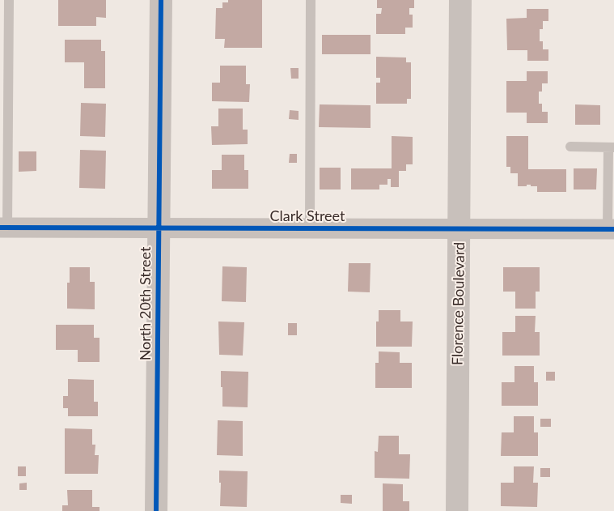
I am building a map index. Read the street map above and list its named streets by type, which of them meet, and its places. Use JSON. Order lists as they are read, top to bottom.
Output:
{
  "streets": {
    "street": ["Clark Street", "North 20th Street", "Florence Boulevard"]
  },
  "crossings": [
    ["Clark Street", "North 20th Street"],
    ["Clark Street", "Florence Boulevard"]
  ]
}
